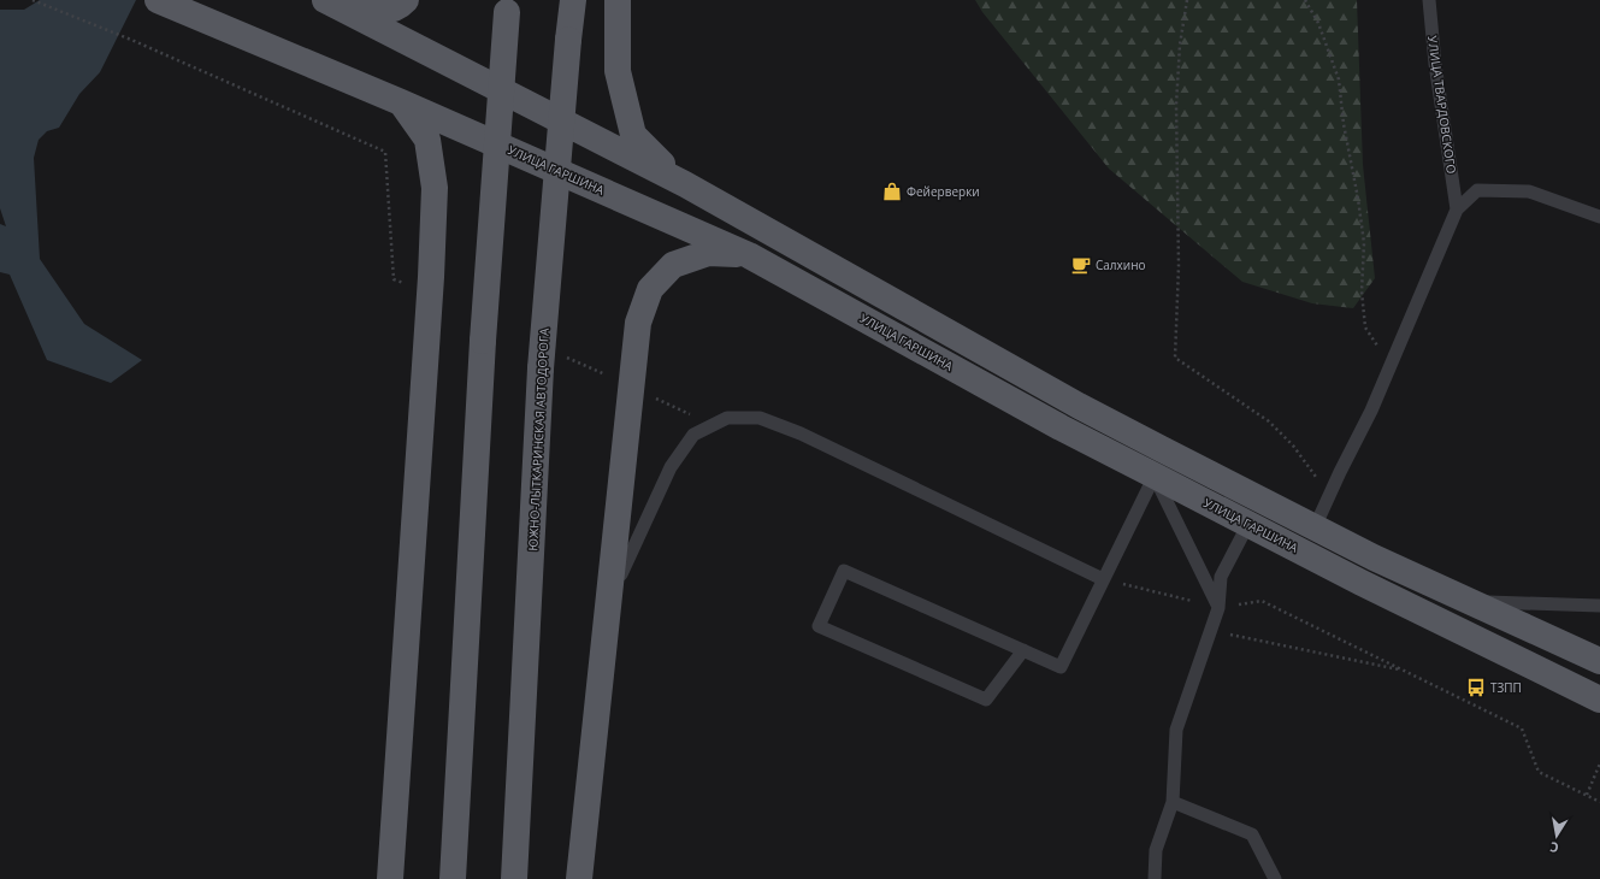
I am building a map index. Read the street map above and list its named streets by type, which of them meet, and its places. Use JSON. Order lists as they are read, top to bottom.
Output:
{
  "streets": {
    "main road": ["УЛИЦА ГАРШИНА", "ЮЖНО-ЛЫТКАРИНСКАЯ АВТОДОРОГА"],
    "lane": ["УЛИЦА ТВАРДОВСКОГО"]
  },
  "places": {
    "shop": ["Фейерверки"],
    "cafe": ["Салхино"],
    "bus stop": ["ТЗПП"]
  },
  "north": "bottom"
}
